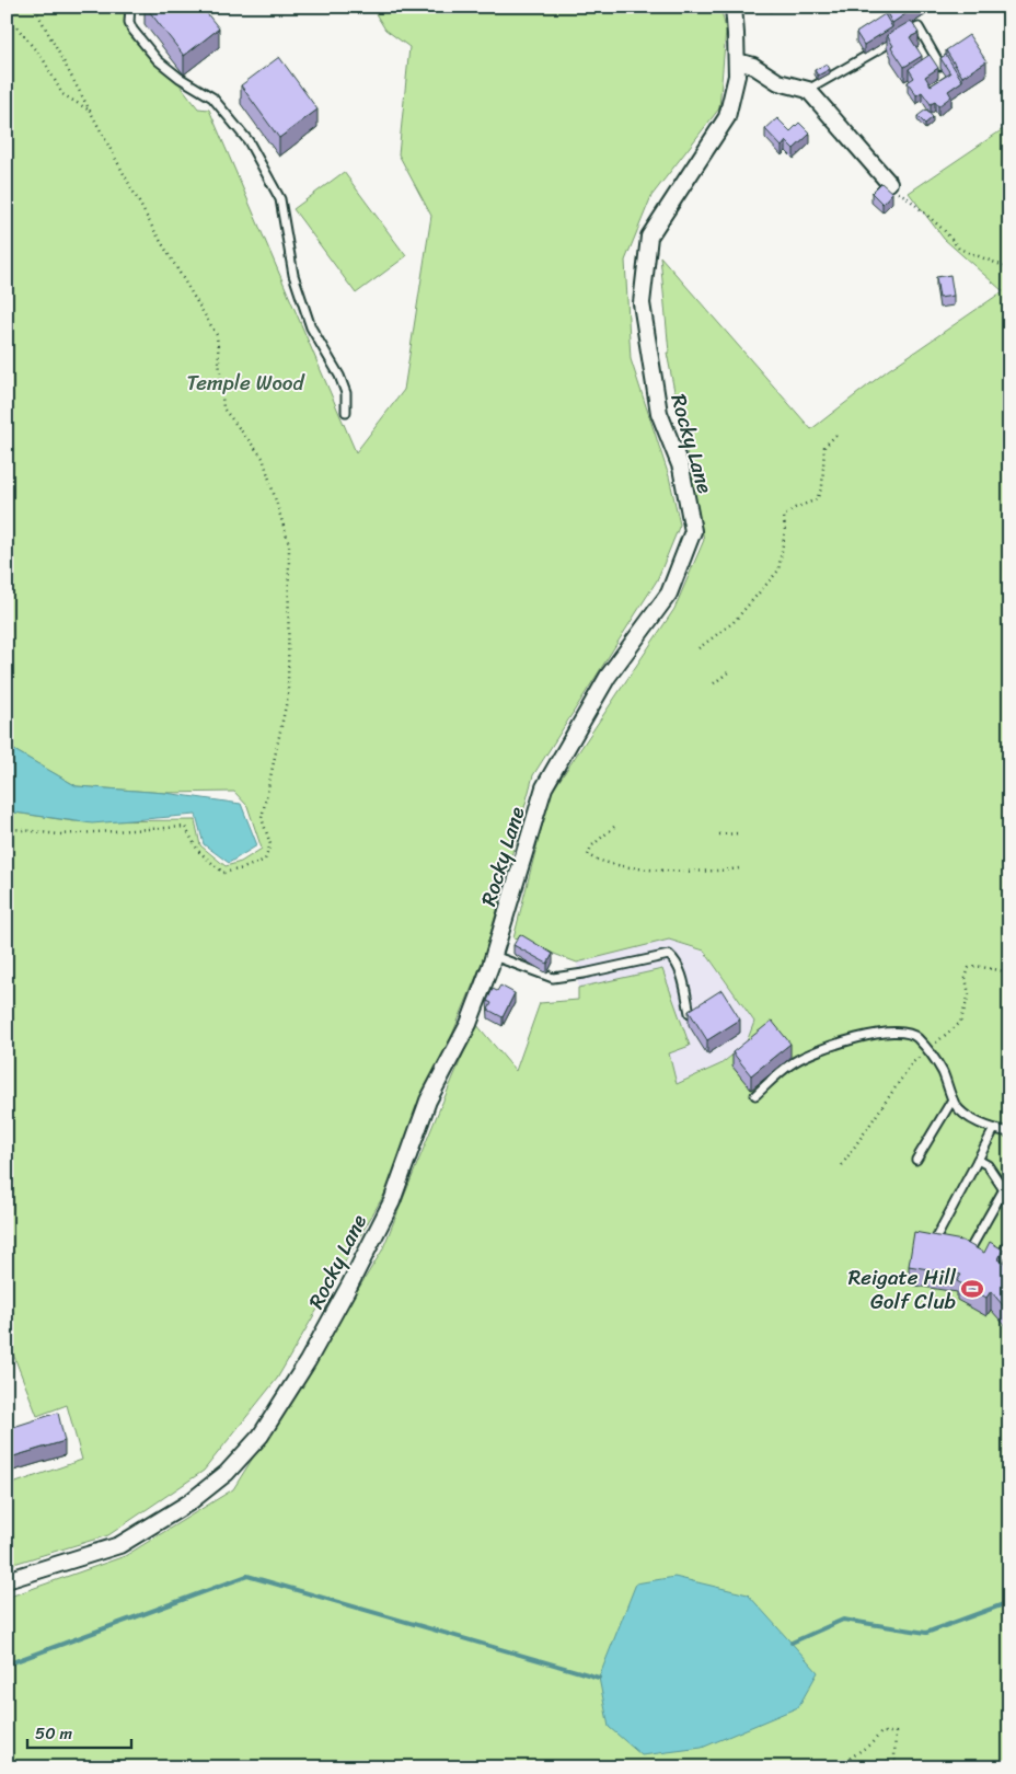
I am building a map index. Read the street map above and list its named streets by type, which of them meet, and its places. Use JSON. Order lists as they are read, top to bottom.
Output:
{
  "streets": {
    "street": ["Rocky Lane"]
  },
  "parks": ["Temple Wood"],
  "places": {
    "sports": ["Reigate Hill Golf Club"]
  },
  "scale_bar": "50 m"
}
